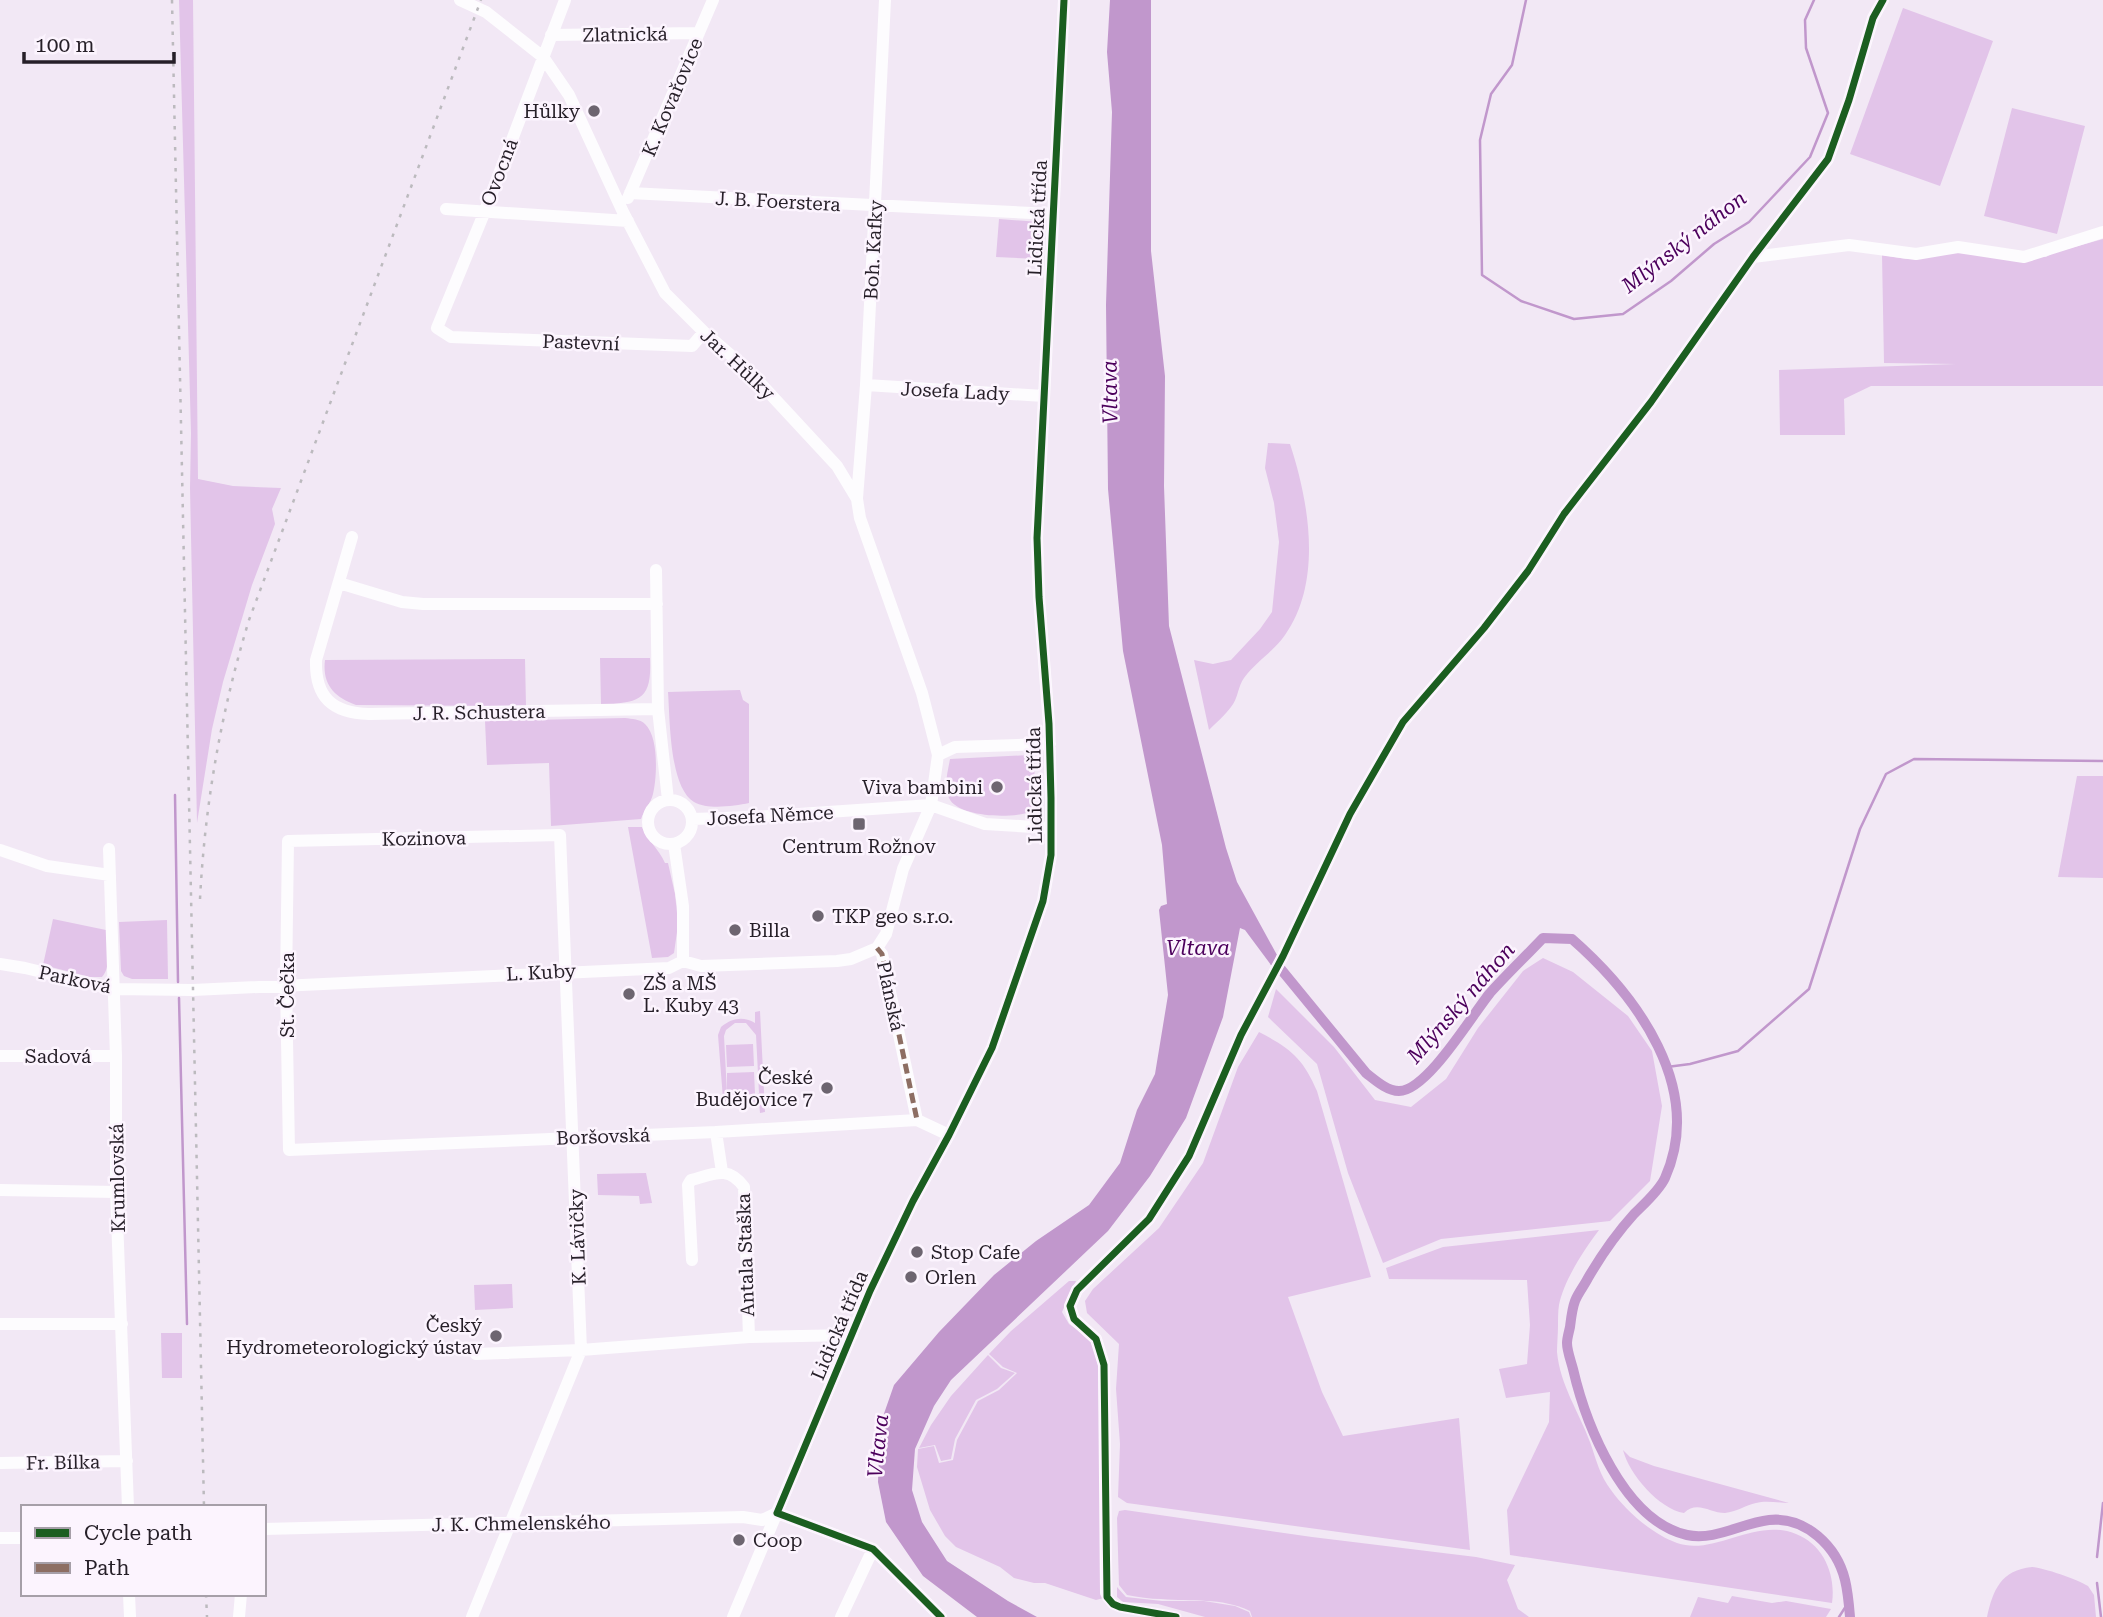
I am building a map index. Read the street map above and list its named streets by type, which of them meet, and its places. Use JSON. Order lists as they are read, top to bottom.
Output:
{
  "streets": {
    "street": [
      "Zlatnická",
      "K. Kovařovice",
      "Ovocná",
      "J. B. Foerstera",
      "Lidická třída",
      "Boh. Kafky",
      "Pastevní",
      "Jar. Hůlky",
      "Josefa Lady",
      "J. R. Schustera",
      "Josefa Němce",
      "Kozinova",
      "L. Kuby",
      "Parková",
      "St. Čečka",
      "Plánská",
      "Sadová",
      "Boršovská",
      "Krumlovská",
      "K. Lávičky",
      "Antala Staška",
      "Fr. Bílka",
      "J. K. Chmelenského"
    ]
  },
  "crossings": [
    ["Zlatnická", "K. Kovařovice"],
    ["Zlatnická", "Ovocná"],
    ["K. Kovařovice", "J. B. Foerstera"],
    ["K. Kovařovice", "Jar. Hůlky"],
    ["Ovocná", "Pastevní"],
    ["Ovocná", "Jar. Hůlky"],
    ["J. B. Foerstera", "Lidická třída"],
    ["J. B. Foerstera", "Boh. Kafky"],
    ["Lidická třída", "Josefa Lady"],
    ["Lidická třída", "Antala Staška"],
    ["Lidická třída", "J. K. Chmelenského"],
    ["Boh. Kafky", "Jar. Hůlky"],
    ["Boh. Kafky", "Josefa Lady"],
    ["Pastevní", "Jar. Hůlky"],
    ["Jar. Hůlky", "Plánská"],
    ["Josefa Němce", "Plánská"],
    ["Kozinova", "St. Čečka"],
    ["Kozinova", "K. Lávičky"],
    ["L. Kuby", "Parková"],
    ["L. Kuby", "St. Čečka"],
    ["L. Kuby", "Plánská"],
    ["L. Kuby", "K. Lávičky"],
    ["Parková", "Krumlovská"],
    ["St. Čečka", "Boršovská"],
    ["Plánská", "Boršovská"],
    ["Sadová", "Krumlovská"],
    ["Boršovská", "K. Lávičky"],
    ["Krumlovská", "Fr. Bílka"],
    ["K. Lávičky", "Antala Staška"],
    ["K. Lávičky", "J. K. Chmelenského"]
  ],
  "water": ["Mlýnský náhon", "Vltava"],
  "places": {
    "other": [
      "Hůlky",
      "Viva bambini",
      "TKP geo s.r.o.",
      "Billa",
      "ZŠ a MŠ L. Kuby 43",
      "České Budějovice 7",
      "Stop Cafe",
      "Orlen",
      "Český Hydrometeorologický ústav",
      "Coop"
    ],
    "transit": ["Centrum Rožnov"]
  },
  "legend": ["Cycle path", "Path"],
  "scale_bar": "100 m"
}
